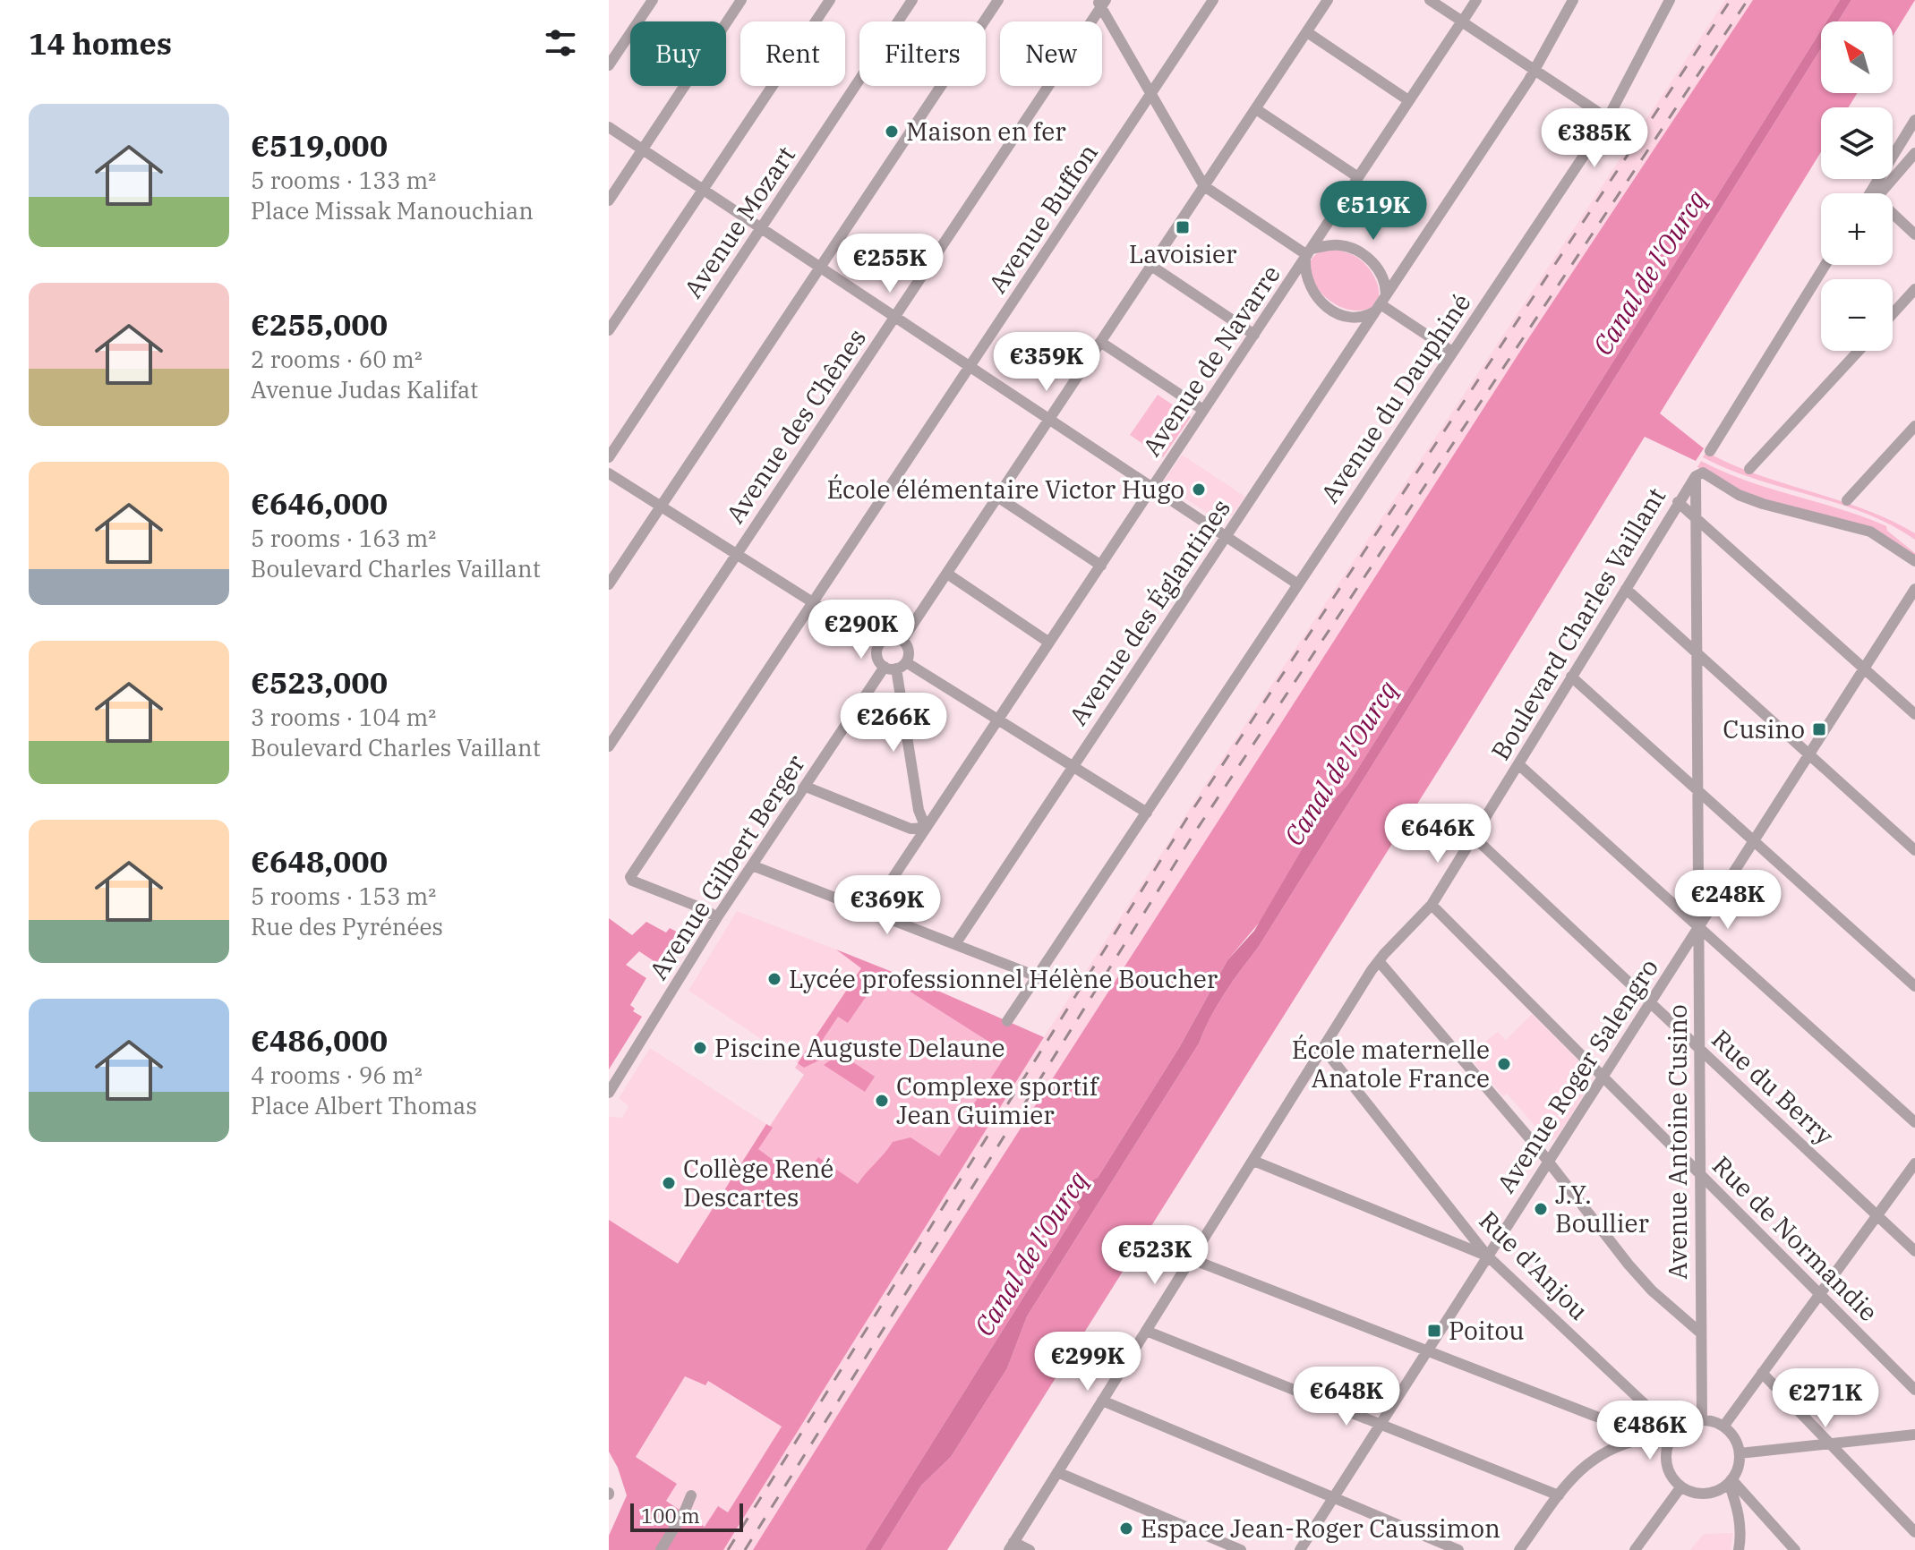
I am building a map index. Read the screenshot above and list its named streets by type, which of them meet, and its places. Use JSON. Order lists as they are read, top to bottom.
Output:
{
  "streets": {
    "street": [
      "Avenue Buffon",
      "Avenue Mozart",
      "Avenue de Navarre",
      "Avenue du Dauphiné",
      "Avenue des Chênes",
      "Avenue des Églantines",
      "Boulevard Charles Vaillant",
      "Avenue Gilbert Berger",
      "Avenue Roger Salengro",
      "Rue du Berry",
      "Avenue Antoine Cusino",
      "Rue de Normandie",
      "Rue d'Anjou"
    ]
  },
  "crossings": [
    ["Avenue Buffon", "Avenue Gilbert Berger"],
    ["Avenue de Navarre", "Avenue des Églantines"],
    ["Boulevard Charles Vaillant", "Rue du Berry"],
    ["Boulevard Charles Vaillant", "Avenue Antoine Cusino"],
    ["Boulevard Charles Vaillant", "Rue de Normandie"],
    ["Boulevard Charles Vaillant", "Rue d'Anjou"],
    ["Avenue Roger Salengro", "Rue du Berry"],
    ["Avenue Roger Salengro", "Avenue Antoine Cusino"],
    ["Avenue Roger Salengro", "Rue de Normandie"],
    ["Avenue Roger Salengro", "Rue d'Anjou"],
    ["Rue du Berry", "Avenue Antoine Cusino"],
    ["Avenue Antoine Cusino", "Rue de Normandie"],
    ["Avenue Antoine Cusino", "Rue d'Anjou"]
  ],
  "water": ["Canal de l'Ourcq"],
  "places": {
    "other": [
      "Maison en fer",
      "École élémentaire Victor Hugo",
      "Lycée professionnel Hélène Boucher",
      "Piscine Auguste Delaune",
      "École maternelle Anatole France",
      "Complexe sportif Jean Guimier",
      "Collège René Descartes",
      "J.Y. Boullier",
      "Espace Jean-Roger Caussimon"
    ],
    "transit": ["Lavoisier", "Cusino", "Poitou"]
  },
  "scale_bar": "100 m",
  "north": "top left",
  "page": {
    "heading": "14 homes",
    "map_buttons": ["+", "−"],
    "chip": [
      "Buy",
      "Rent",
      "Filters",
      "New"
    ],
    "list": [
      {
        "name": "€519,000",
        "note": "5 rooms · 133 m² · Place Missak Manouchian"
      },
      {
        "name": "€255,000",
        "note": "2 rooms · 60 m² · Avenue Judas Kalifat"
      },
      {
        "name": "€646,000",
        "note": "5 rooms · 163 m² · Boulevard Charles Vaillant"
      },
      {
        "name": "€523,000",
        "note": "3 rooms · 104 m² · Boulevard Charles Vaillant"
      },
      {
        "name": "€648,000",
        "note": "5 rooms · 153 m² · Rue des Pyrénées"
      },
      {
        "name": "€486,000",
        "note": "4 rooms · 96 m² · Place Albert Thomas"
      }
    ],
    "price": [
      "€385K",
      "€519K",
      "€255K",
      "€359K",
      "€290K",
      "€266K",
      "€646K",
      "€248K",
      "€369K",
      "€523K",
      "€299K",
      "€648K",
      "€271K",
      "€486K"
    ],
    "scale": "100 m"
  }
}
